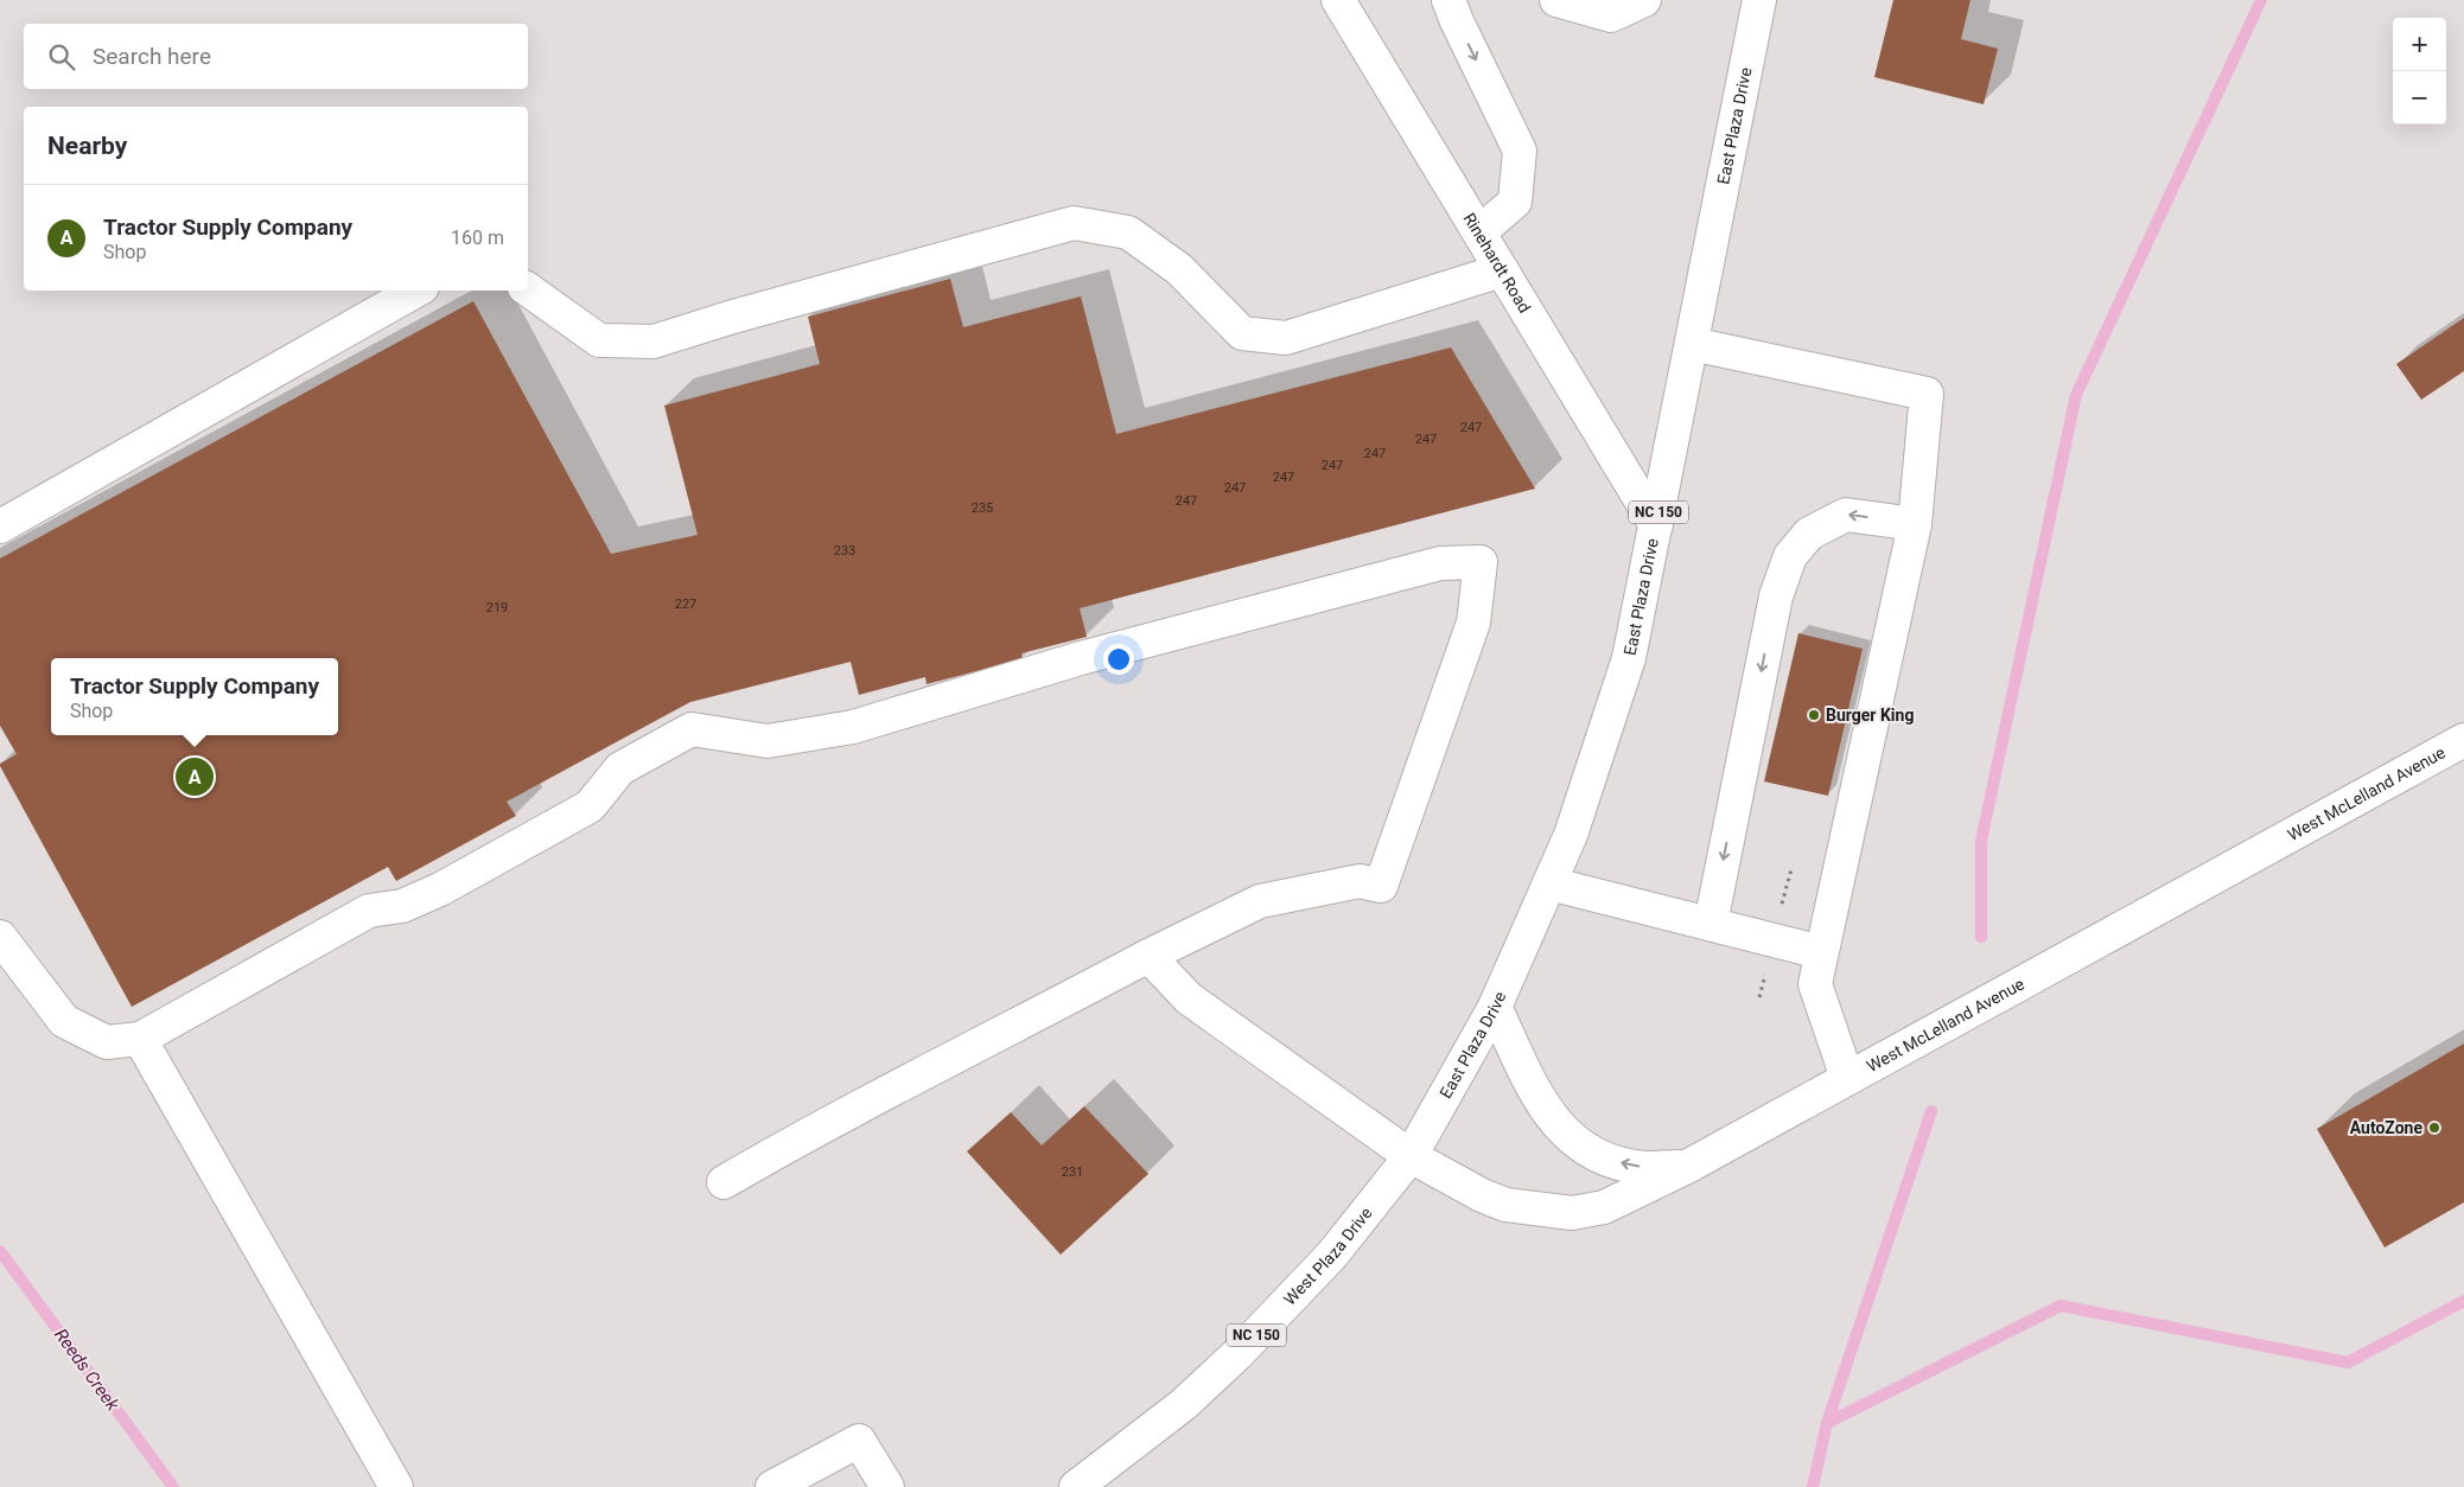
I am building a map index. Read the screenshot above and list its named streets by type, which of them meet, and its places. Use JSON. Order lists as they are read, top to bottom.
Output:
{
  "streets": {
    "street": [
      "East Plaza Drive",
      "Rinehardt Road",
      "NC 150",
      "West McLelland Avenue",
      "West Plaza Drive"
    ]
  },
  "crossings": [
    ["East Plaza Drive", "Rinehardt Road"],
    ["East Plaza Drive", "West McLelland Avenue"],
    ["East Plaza Drive", "West Plaza Drive"],
    ["West McLelland Avenue", "West Plaza Drive"]
  ],
  "water": ["Reeds Creek"],
  "places": ["Burger King", "AutoZone"],
  "house_numbers": [
    "247",
    "247",
    "247",
    "247",
    "247",
    "247",
    "247",
    "235",
    "233",
    "227",
    "219",
    "231"
  ],
  "page": {
    "map_buttons": ["+", "−"],
    "search": "Search here",
    "heading": "Nearby",
    "list": [
      {
        "mark": "A",
        "name": "Tractor Supply Company",
        "note": "Shop",
        "value": "160 m"
      }
    ],
    "popup": ["Tractor Supply Company", "Shop"],
    "pins": "A"
  }
}
